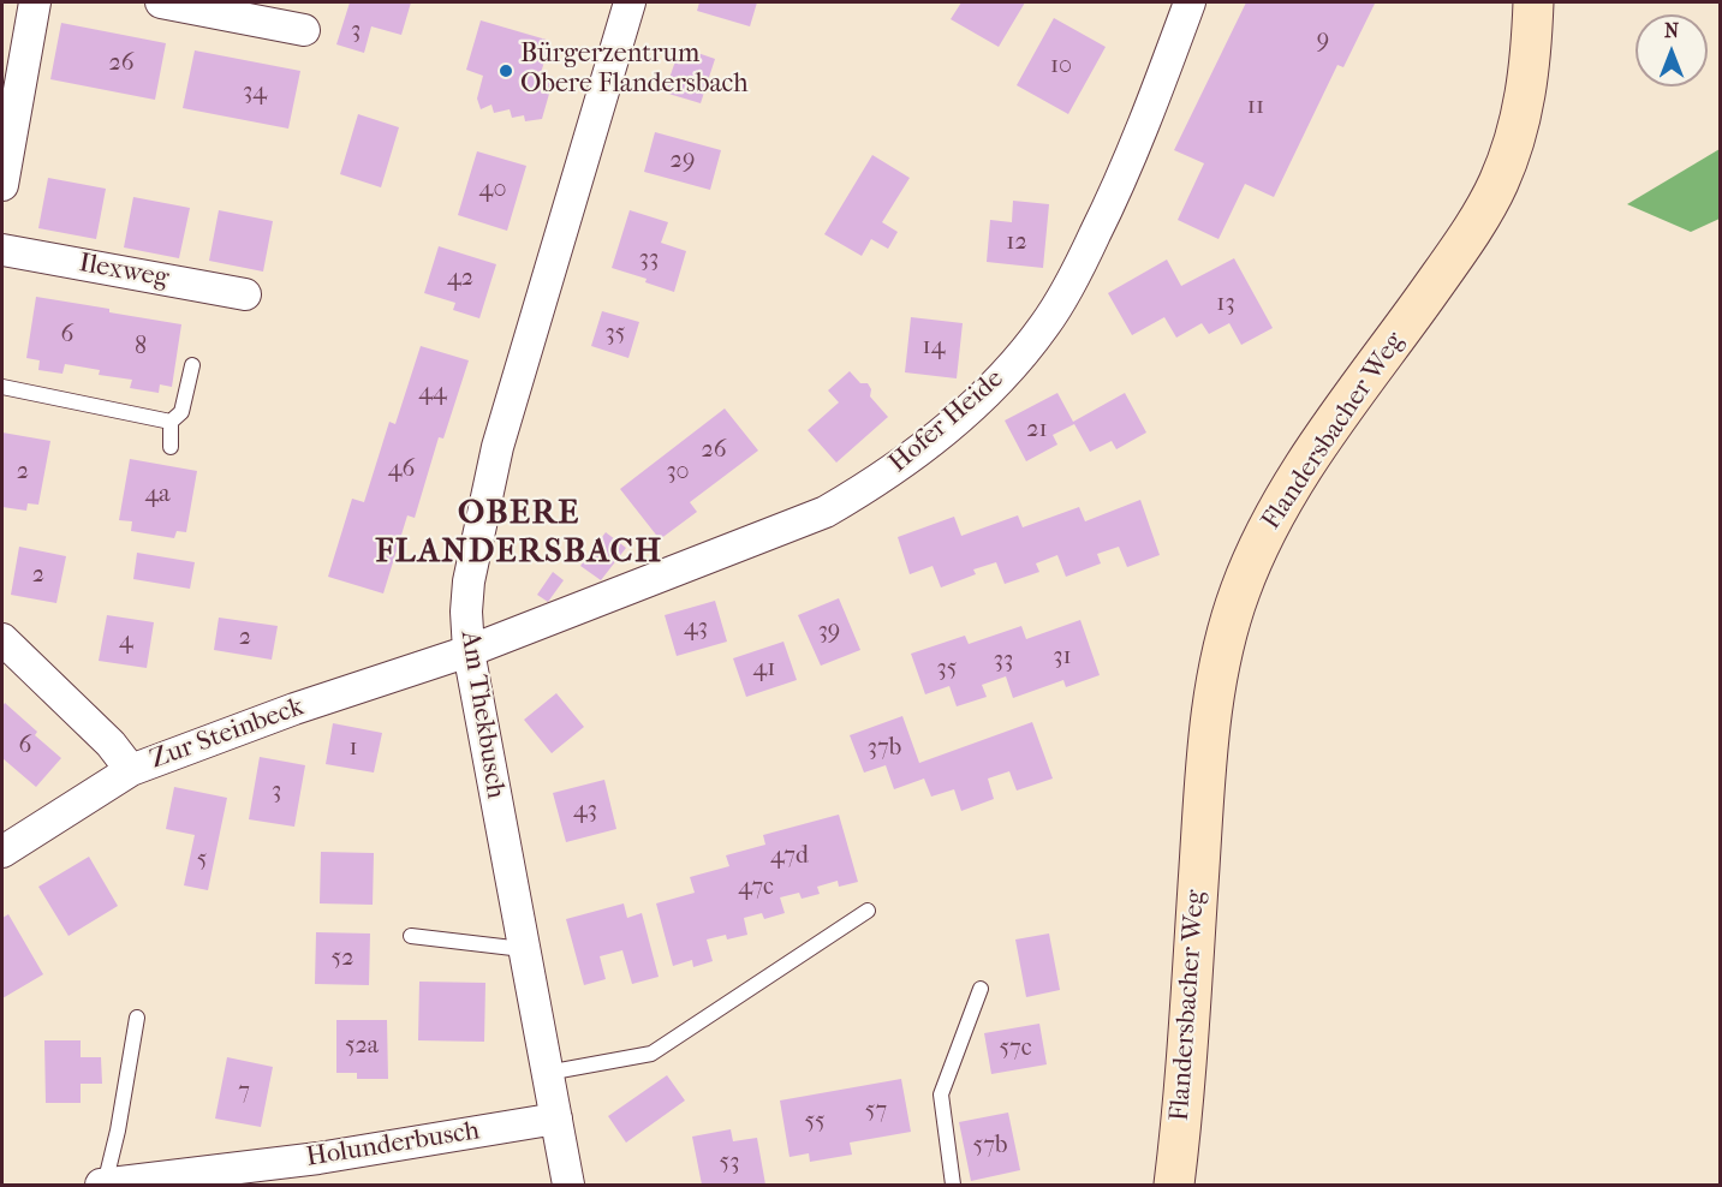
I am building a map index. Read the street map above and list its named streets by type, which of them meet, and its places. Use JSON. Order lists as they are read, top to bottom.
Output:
{
  "streets": {
    "main road": ["Flandersbacher Weg"],
    "street": [
      "Ilexweg",
      "Hofer Heide",
      "Am Thekbusch",
      "Zur Steinbeck",
      "Holunderbusch"
    ]
  },
  "crossings": [
    ["Hofer Heide", "Am Thekbusch"],
    ["Hofer Heide", "Zur Steinbeck"],
    ["Am Thekbusch", "Zur Steinbeck"],
    ["Am Thekbusch", "Holunderbusch"]
  ],
  "districts": ["OBERE FLANDERSBACH"],
  "places": ["Bürgerzentrum Obere Flandersbach"],
  "house_numbers": [
    "3",
    "9",
    "26",
    "10",
    "34",
    "11",
    "29",
    "40",
    "12",
    "33",
    "42",
    "13",
    "35",
    "6",
    "8",
    "14",
    "44",
    "21",
    "26",
    "46",
    "2",
    "30",
    "4a",
    "2",
    "43",
    "39",
    "2",
    "4",
    "31",
    "33",
    "41",
    "35",
    "6",
    "1",
    "37b",
    "3",
    "43",
    "47d",
    "5",
    "47c",
    "52",
    "52a",
    "57c",
    "7",
    "57",
    "55",
    "57b",
    "53"
  ],
  "north": "top"
}
